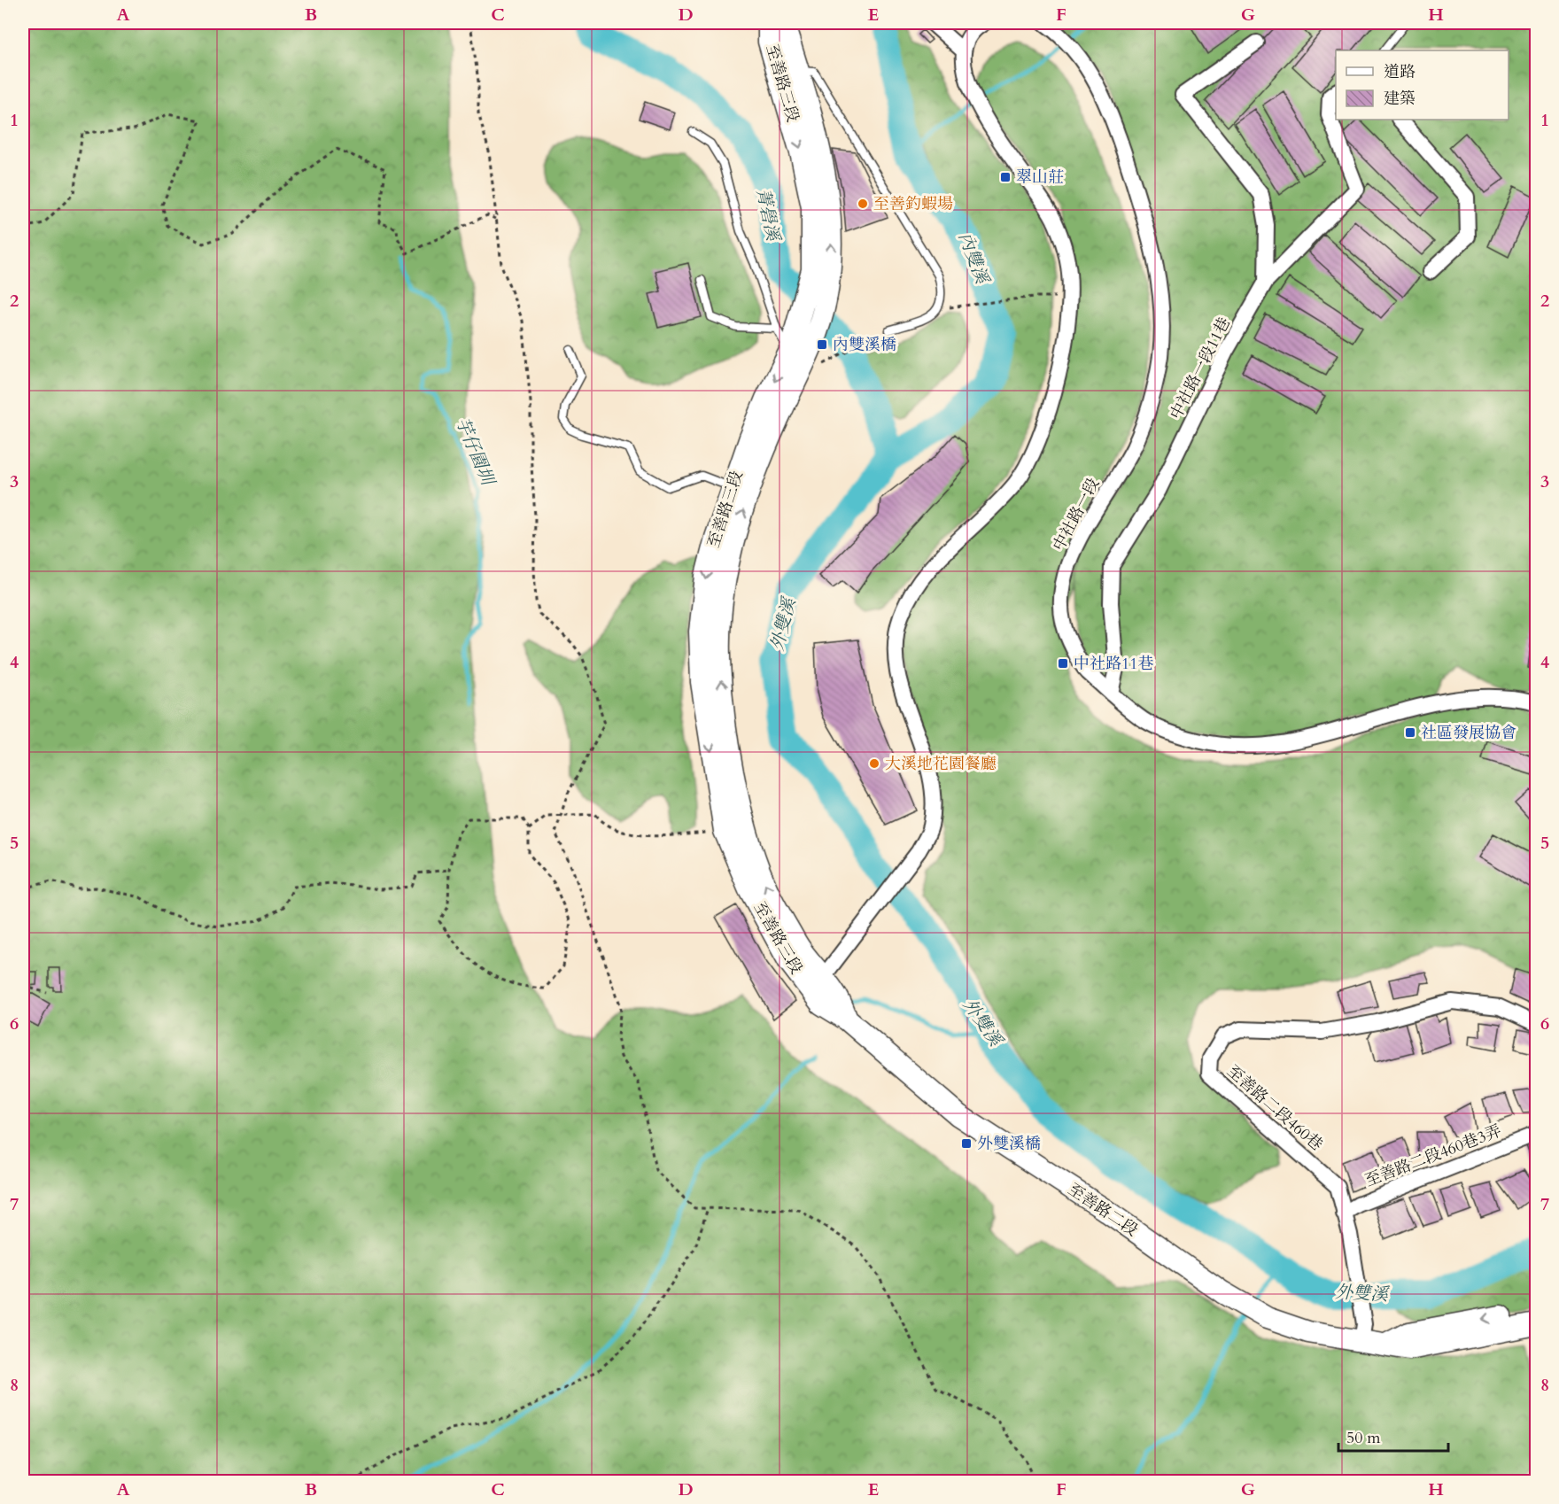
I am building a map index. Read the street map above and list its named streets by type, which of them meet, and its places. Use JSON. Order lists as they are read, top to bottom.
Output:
{
  "streets": {
    "street": [
      "至善路三段",
      "中社路一段11巷",
      "中社路一段",
      "至善路二段460巷",
      "至善路二段460巷3弄",
      "至善路二段"
    ]
  },
  "crossings": [
    ["至善路三段", "至善路二段"],
    ["中社路一段11巷", "中社路一段"],
    ["至善路二段460巷", "至善路二段460巷3弄"],
    ["至善路二段460巷", "至善路二段"]
  ],
  "water": [
    "菁礐溪",
    "內雙溪",
    "芋仔園圳",
    "外雙溪"
  ],
  "places": {
    "transit": [
      "翠山莊",
      "內雙溪橋",
      "中社路11巷",
      "社區發展協會",
      "外雙溪橋"
    ],
    "other": ["至善釣蝦場", "大溪地花園餐廳"]
  },
  "legend": ["道路", "建築"],
  "scale_bar": "50 m",
  "grid": {
    "columns": [
      "A",
      "B",
      "C",
      "D",
      "E",
      "F",
      "G",
      "H"
    ],
    "rows": [
      "1",
      "2",
      "3",
      "4",
      "5",
      "6",
      "7",
      "8"
    ]
  }
}
